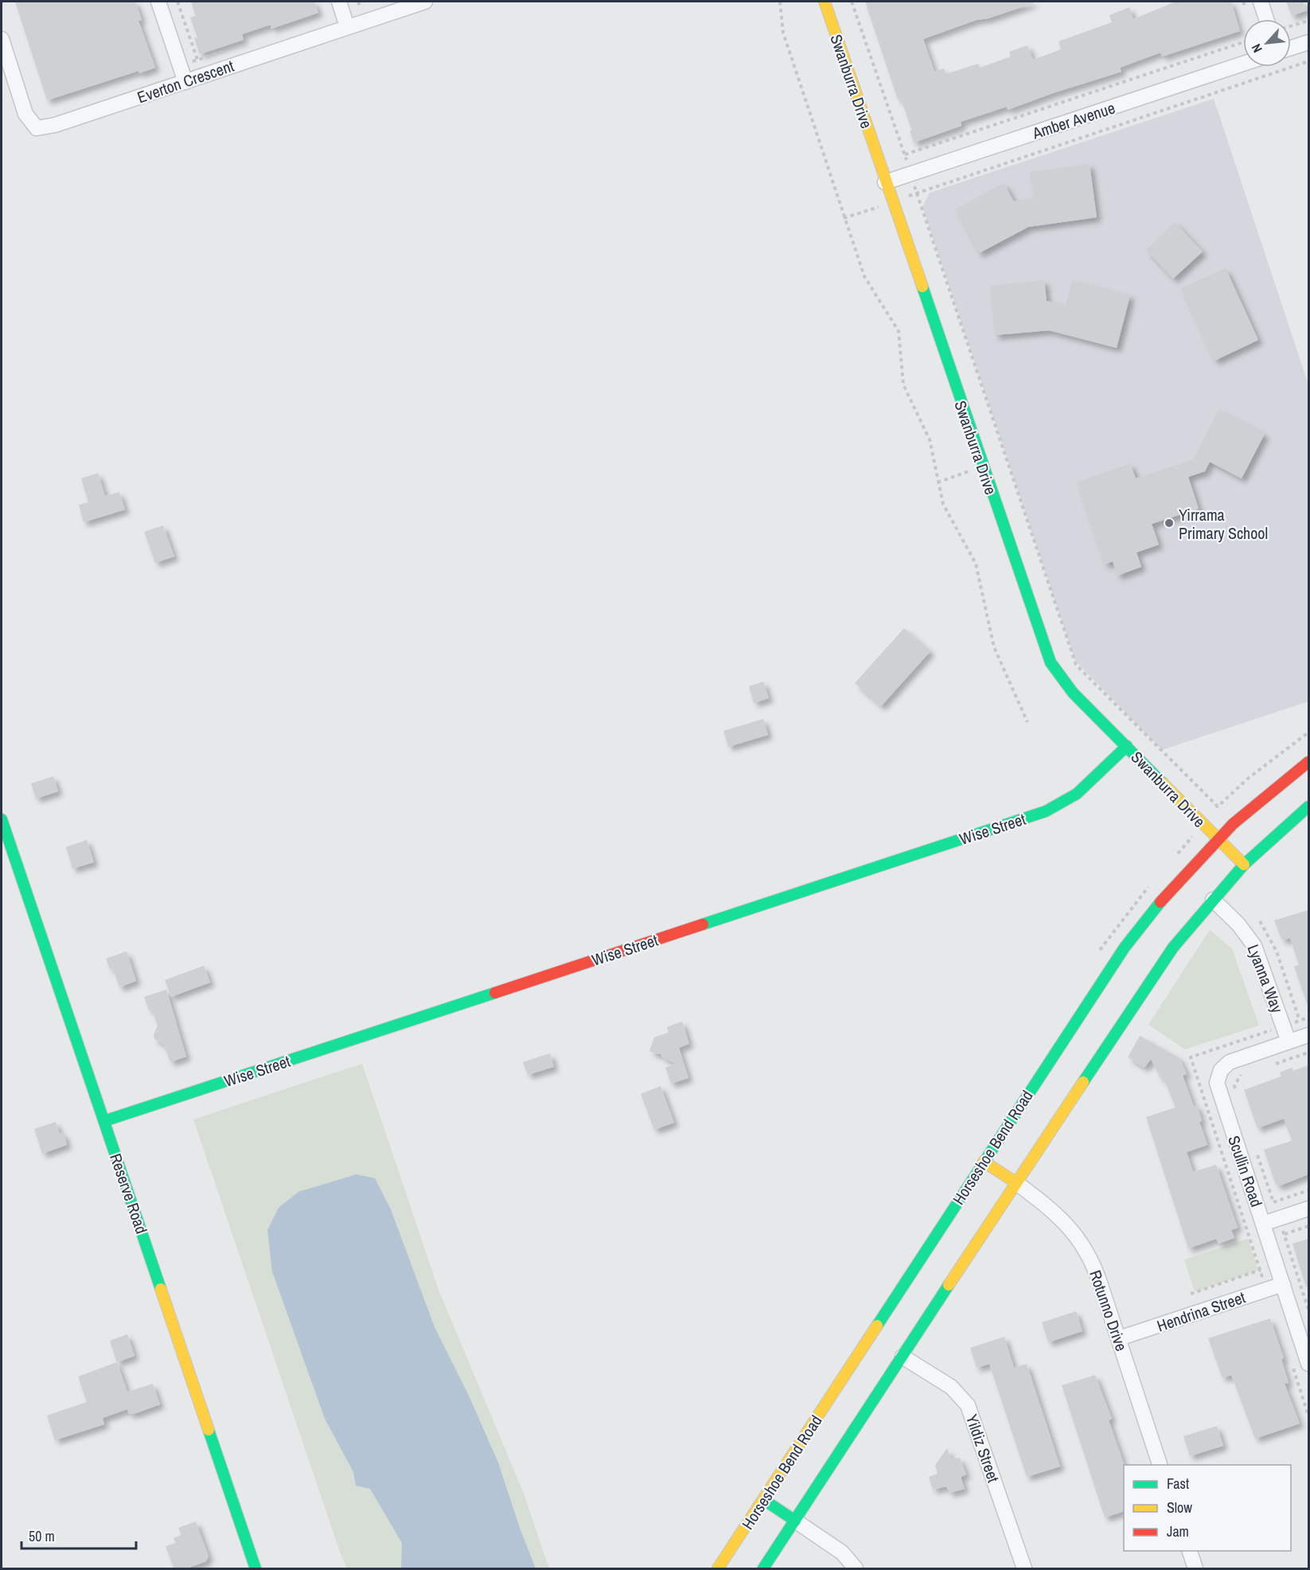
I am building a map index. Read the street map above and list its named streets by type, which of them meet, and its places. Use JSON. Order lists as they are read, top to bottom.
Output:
{
  "streets": {
    "street": [
      "Everton Crescent",
      "Swanburra Drive",
      "Amber Avenue",
      "Wise Street",
      "Lyanna Way",
      "Horseshoe Bend Road",
      "Scullin Road",
      "Reserve Road",
      "Rotunno Drive",
      "Hendrina Street",
      "Yildiz Street"
    ]
  },
  "crossings": [
    ["Swanburra Drive", "Amber Avenue"],
    ["Swanburra Drive", "Wise Street"],
    ["Swanburra Drive", "Horseshoe Bend Road"],
    ["Wise Street", "Reserve Road"],
    ["Lyanna Way", "Scullin Road"],
    ["Scullin Road", "Hendrina Street"],
    ["Rotunno Drive", "Hendrina Street"]
  ],
  "places": ["Yirrama Primary School"],
  "legend": ["Fast", "Slow", "Jam"],
  "scale_bar": "50 m",
  "north": "bottom left"
}
